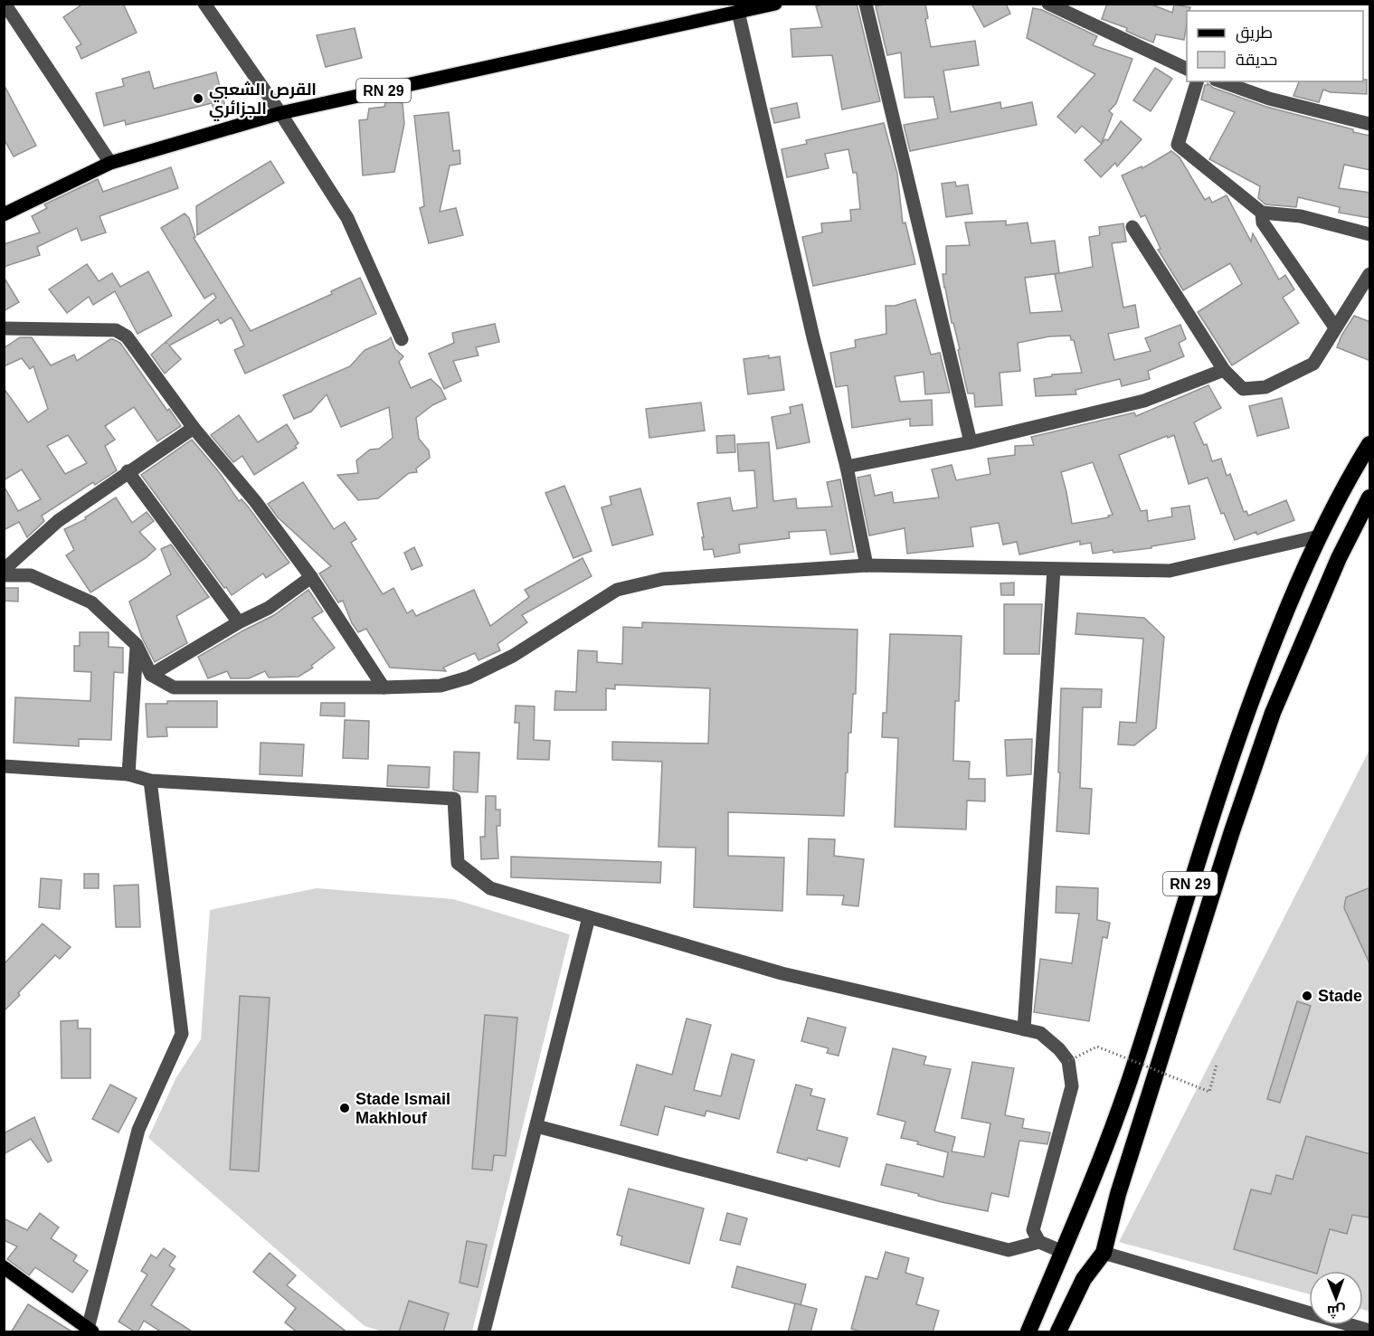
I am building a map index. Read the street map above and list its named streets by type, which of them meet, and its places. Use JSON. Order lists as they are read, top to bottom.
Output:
{
  "streets": {
    "highway": ["RN 29"]
  },
  "places": ["القرص الشعبي الجزائري", "Stade", "Stade Ismail Makhlouf"],
  "legend": ["طريق", "حديقة"],
  "north": "bottom"
}
